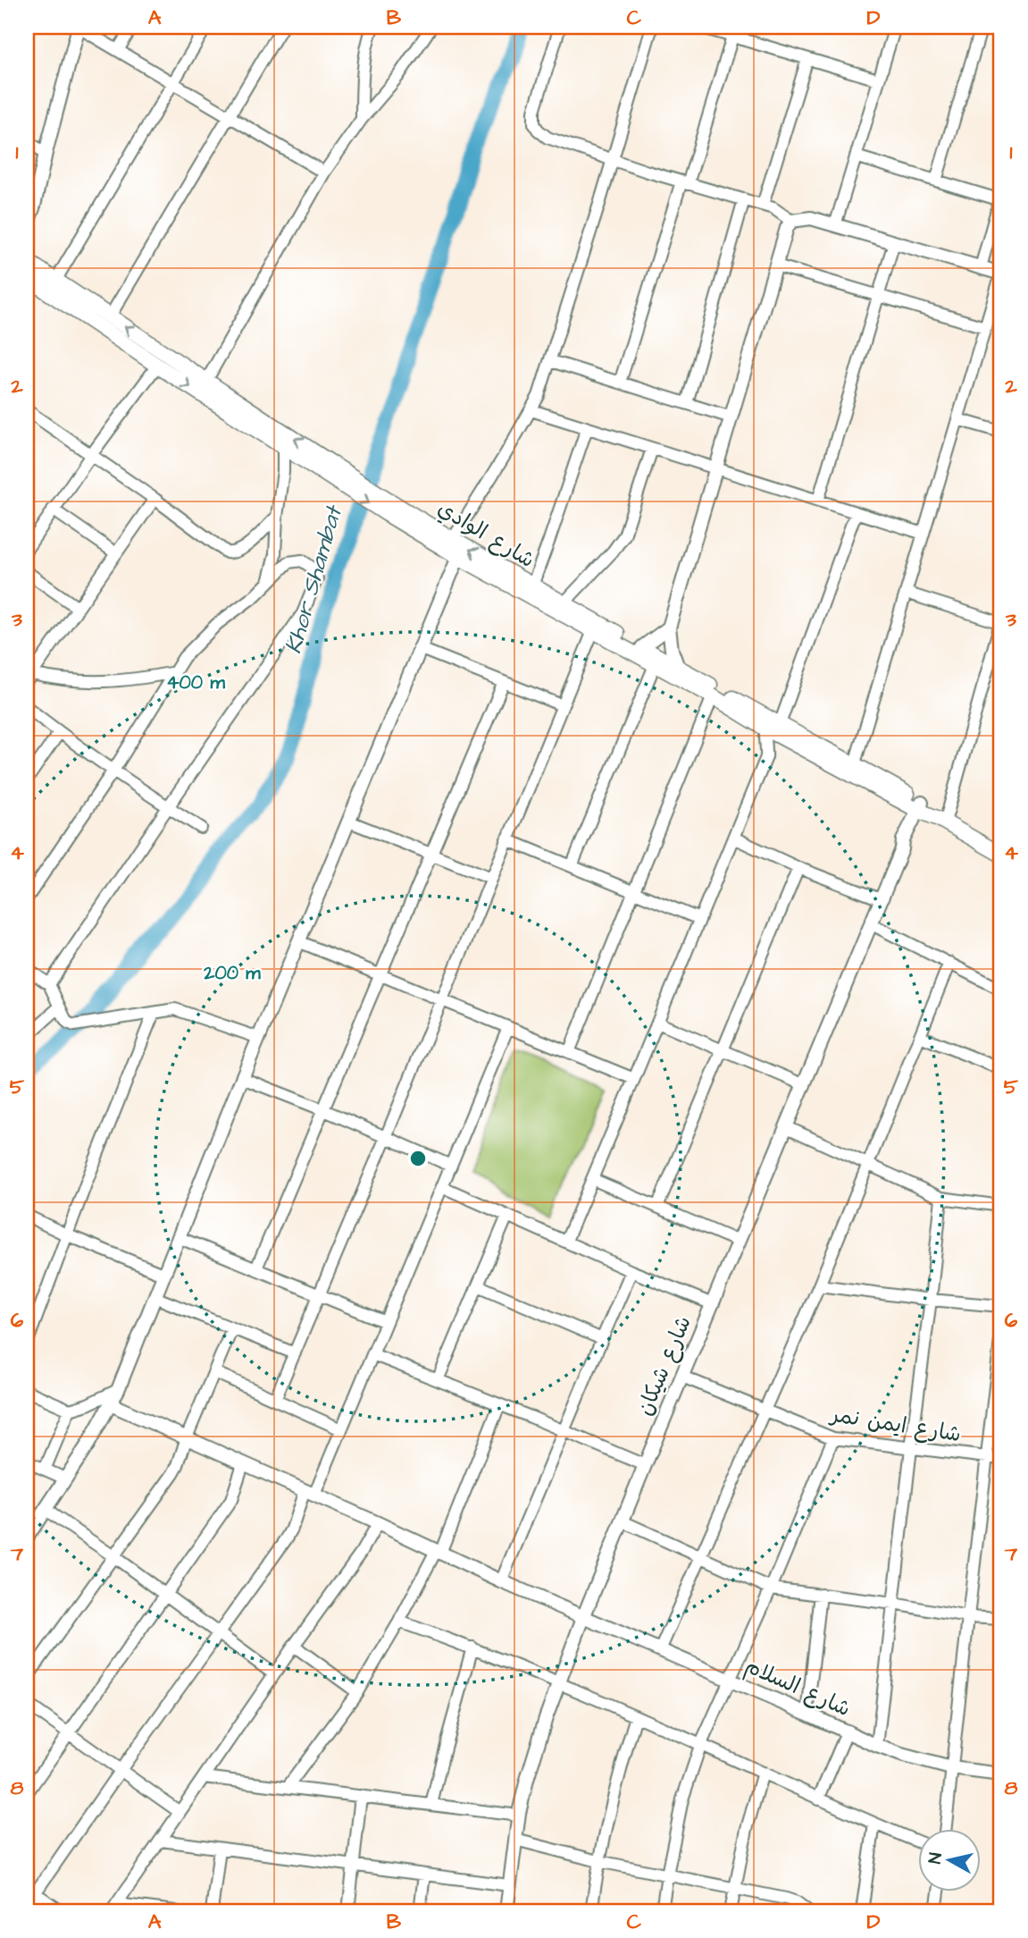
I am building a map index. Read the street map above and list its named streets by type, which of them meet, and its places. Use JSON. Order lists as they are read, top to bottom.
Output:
{
  "streets": {
    "main road": ["شارع الوادي"],
    "street": ["شارع شيكان", "شارع ايمن نمر", "شارع السلام"]
  },
  "crossings": [
    ["شارع الوادي", "شارع شيكان"],
    ["شارع شيكان", "شارع ايمن نمر"],
    ["شارع شيكان", "شارع السلام"]
  ],
  "water": ["Khor Shambat"],
  "north": "left",
  "grid": {
    "columns": [
      "A",
      "B",
      "C",
      "D"
    ],
    "rows": [
      "1",
      "2",
      "3",
      "4",
      "5",
      "6",
      "7",
      "8"
    ]
  },
  "rings": ["400 m", "200 m"]
}
